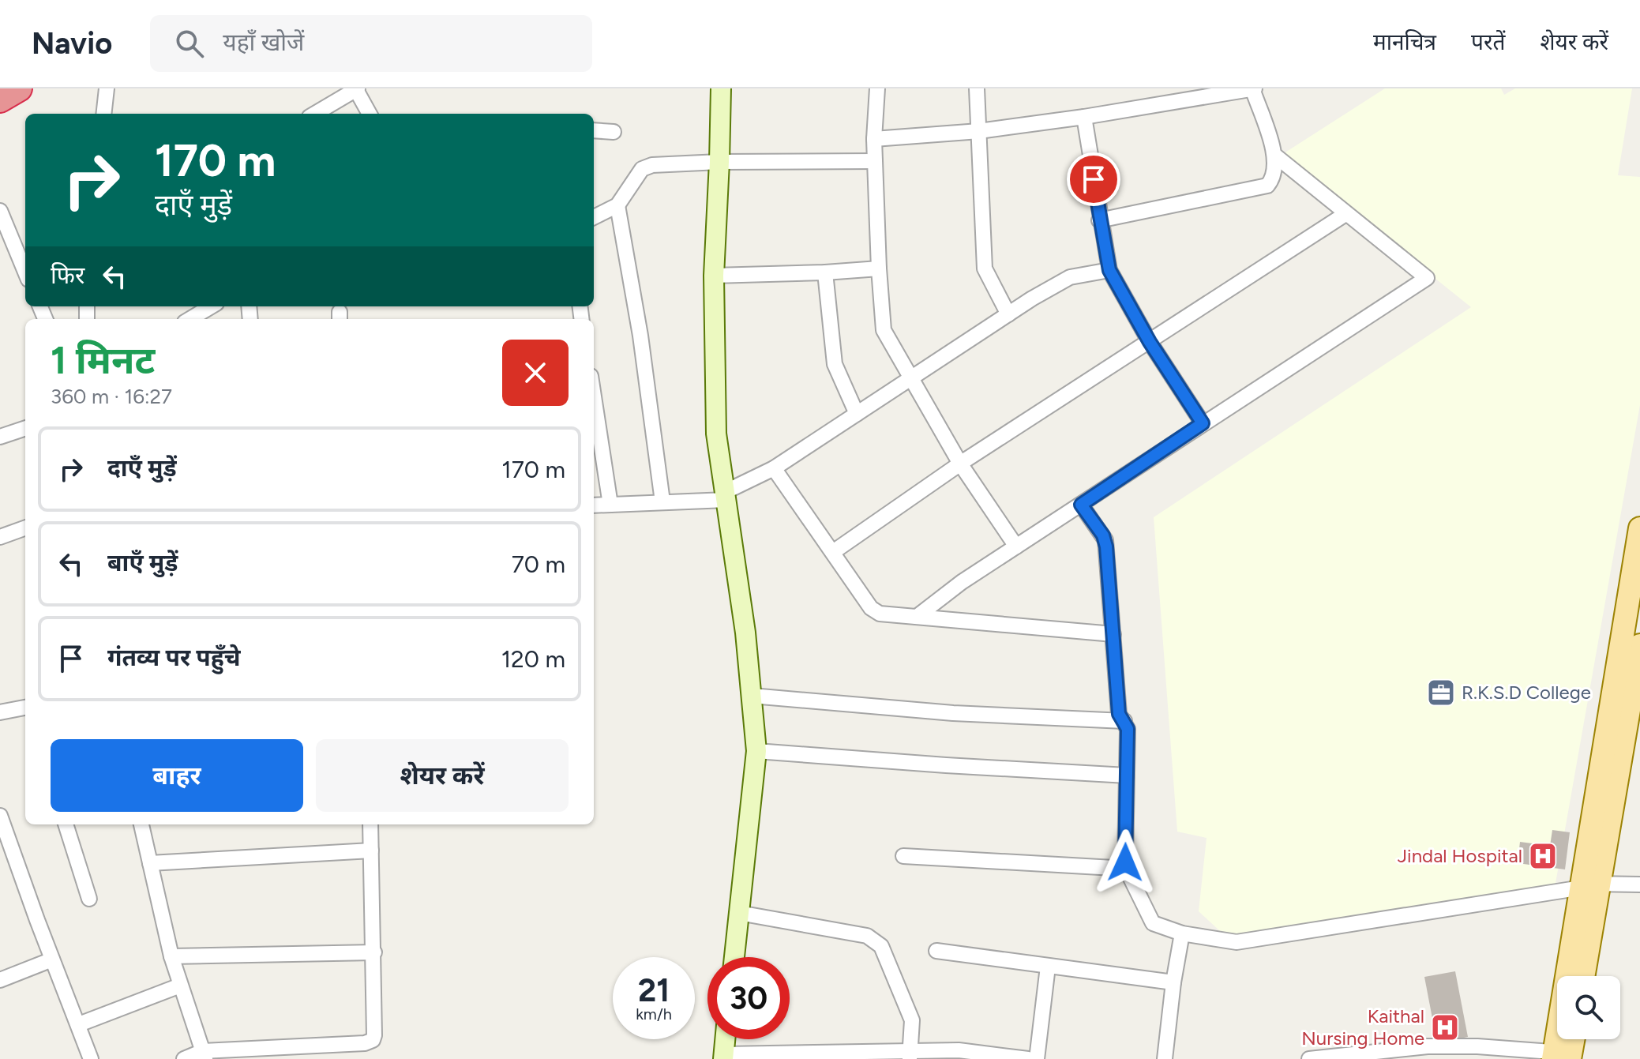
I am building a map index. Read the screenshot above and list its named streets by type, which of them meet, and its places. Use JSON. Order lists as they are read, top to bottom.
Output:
{
  "places": {
    "office": ["R.K.S.D College"],
    "hospital": ["Jindal Hospital", "Kaithal Nursing Home"]
  },
  "page": {
    "header": "Navio",
    "search": "यहाँ खोजें",
    "nav": ["मानचित्र", "परतें", "शेयर करें"],
    "turn": ["170 m", "दाएँ मुड़ें"],
    "then": "फिर",
    "heading": ["1 मिनट", "360 m · 16:27"],
    "list": [
      {
        "name": "दाएँ मुड़ें",
        "value": "170 m"
      },
      {
        "name": "बाएँ मुड़ें",
        "value": "70 m"
      },
      {
        "name": "गंतव्य पर पहुँचे",
        "value": "120 m"
      }
    ],
    "buttons": ["बाहर", "शेयर करें"],
    "speed": "21 km/h",
    "limit": "30"
  }
}
